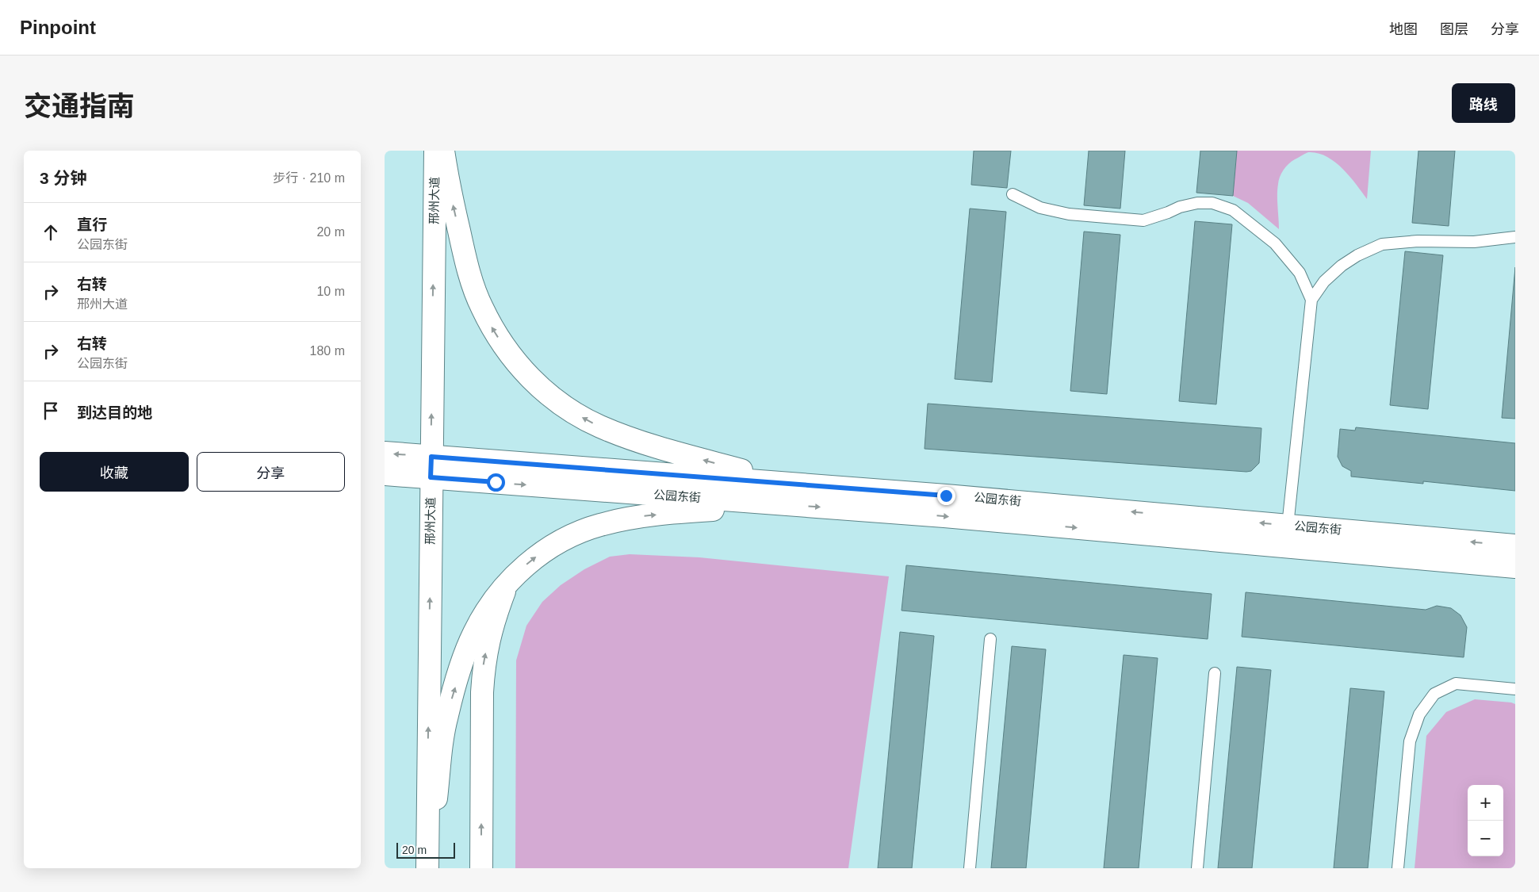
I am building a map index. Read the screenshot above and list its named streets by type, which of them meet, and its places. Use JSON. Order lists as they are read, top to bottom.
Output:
{
  "streets": {
    "street": ["邢州大道", "公园东街"]
  },
  "crossings": [
    ["邢州大道", "公园东街"]
  ],
  "scale_bar": "20 m",
  "page": {
    "header": "Pinpoint",
    "nav": ["地图", "图层", "分享"],
    "title": "交通指南",
    "buttons": [
      "路线",
      ["收藏", "分享"]
    ],
    "heading": ["3 分钟", "步行 · 210 m"],
    "list": [
      ["直行", "公园东街", "20 m"],
      ["右转", "邢州大道", "10 m"],
      ["右转", "公园东街", "180 m"],
      "到达目的地"
    ],
    "map_buttons": ["+", "−"],
    "scale": "20 m"
  }
}
